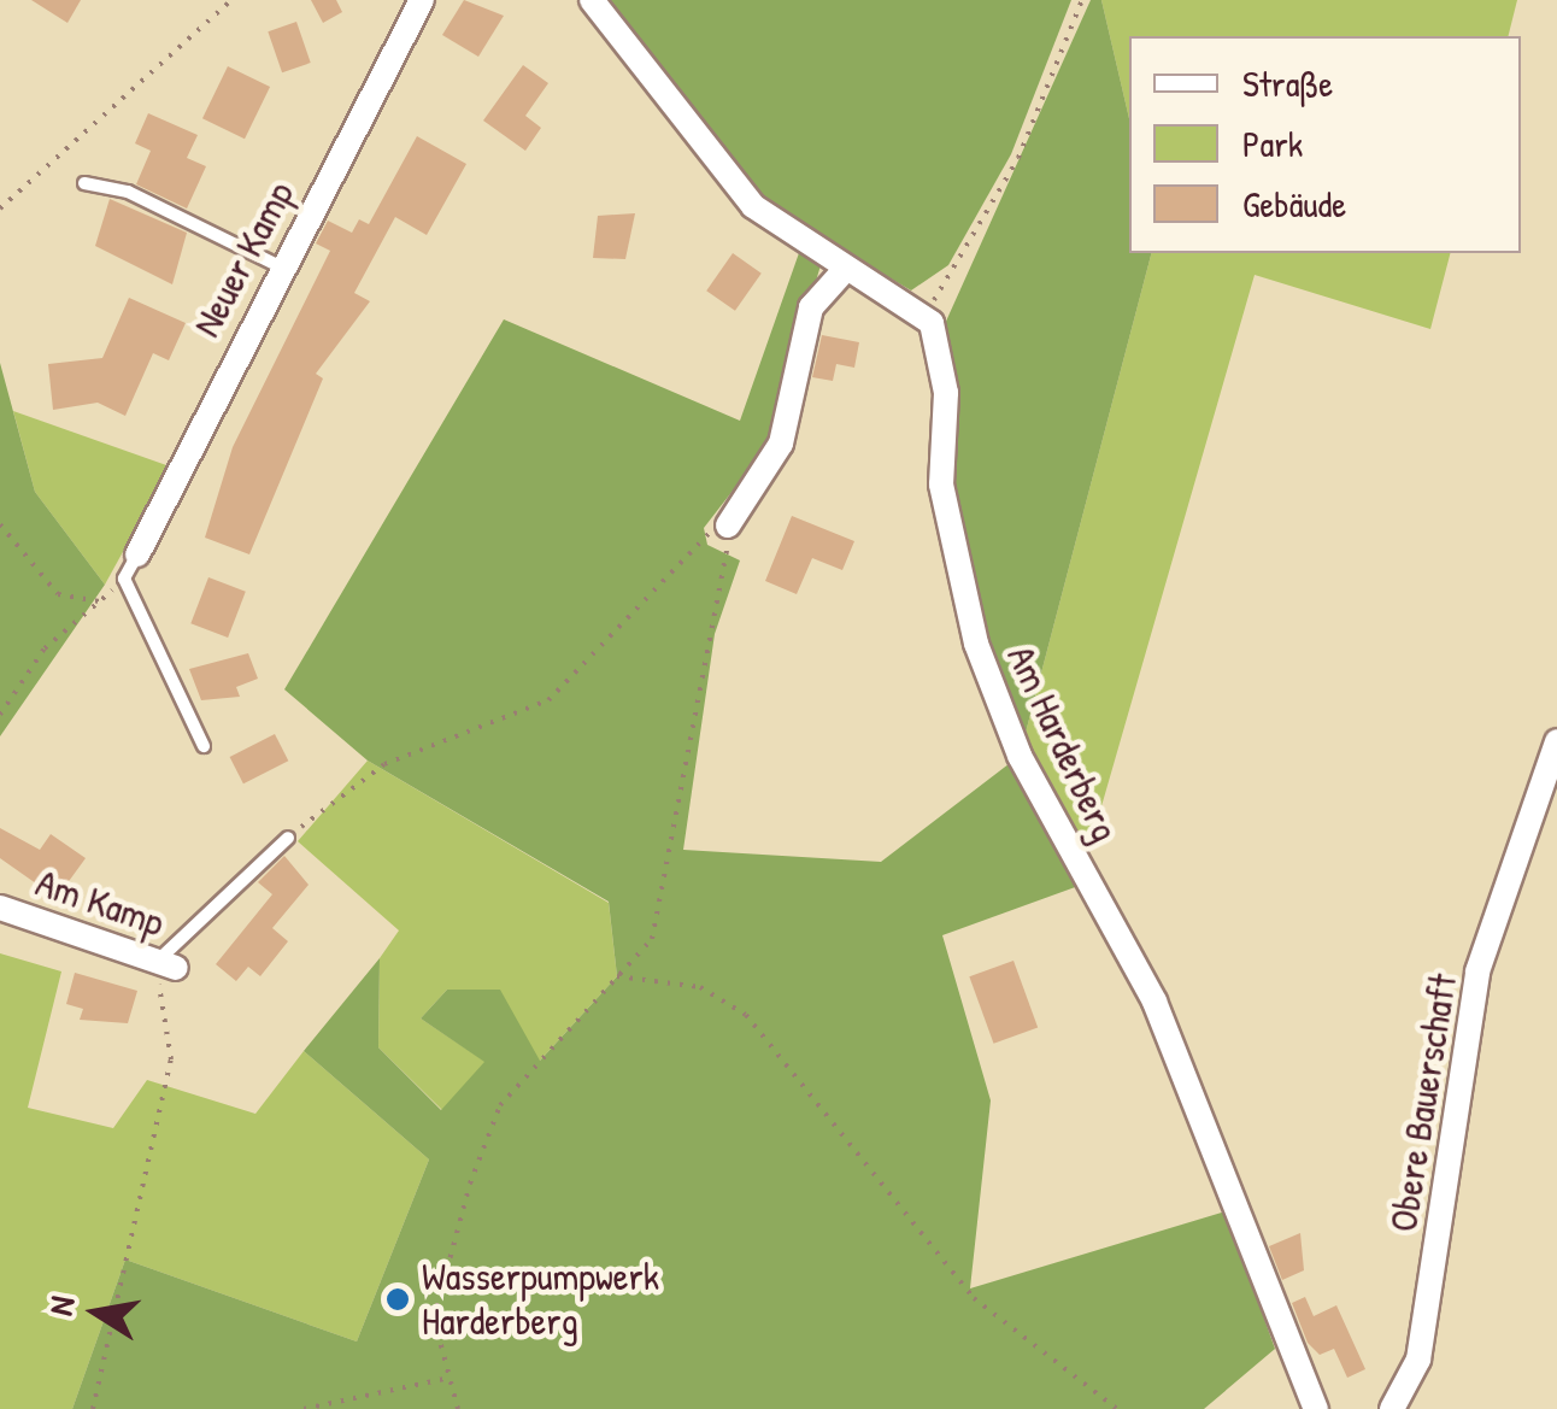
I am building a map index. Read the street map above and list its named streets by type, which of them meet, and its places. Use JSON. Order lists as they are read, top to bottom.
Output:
{
  "streets": {
    "street": [
      "Neuer Kamp",
      "Am Harderberg",
      "Am Kamp",
      "Obere Bauerschaft"
    ]
  },
  "places": ["Wasserpumpwerk Harderberg"],
  "legend": ["Straße", "Park", "Gebäude"],
  "north": "left"
}
